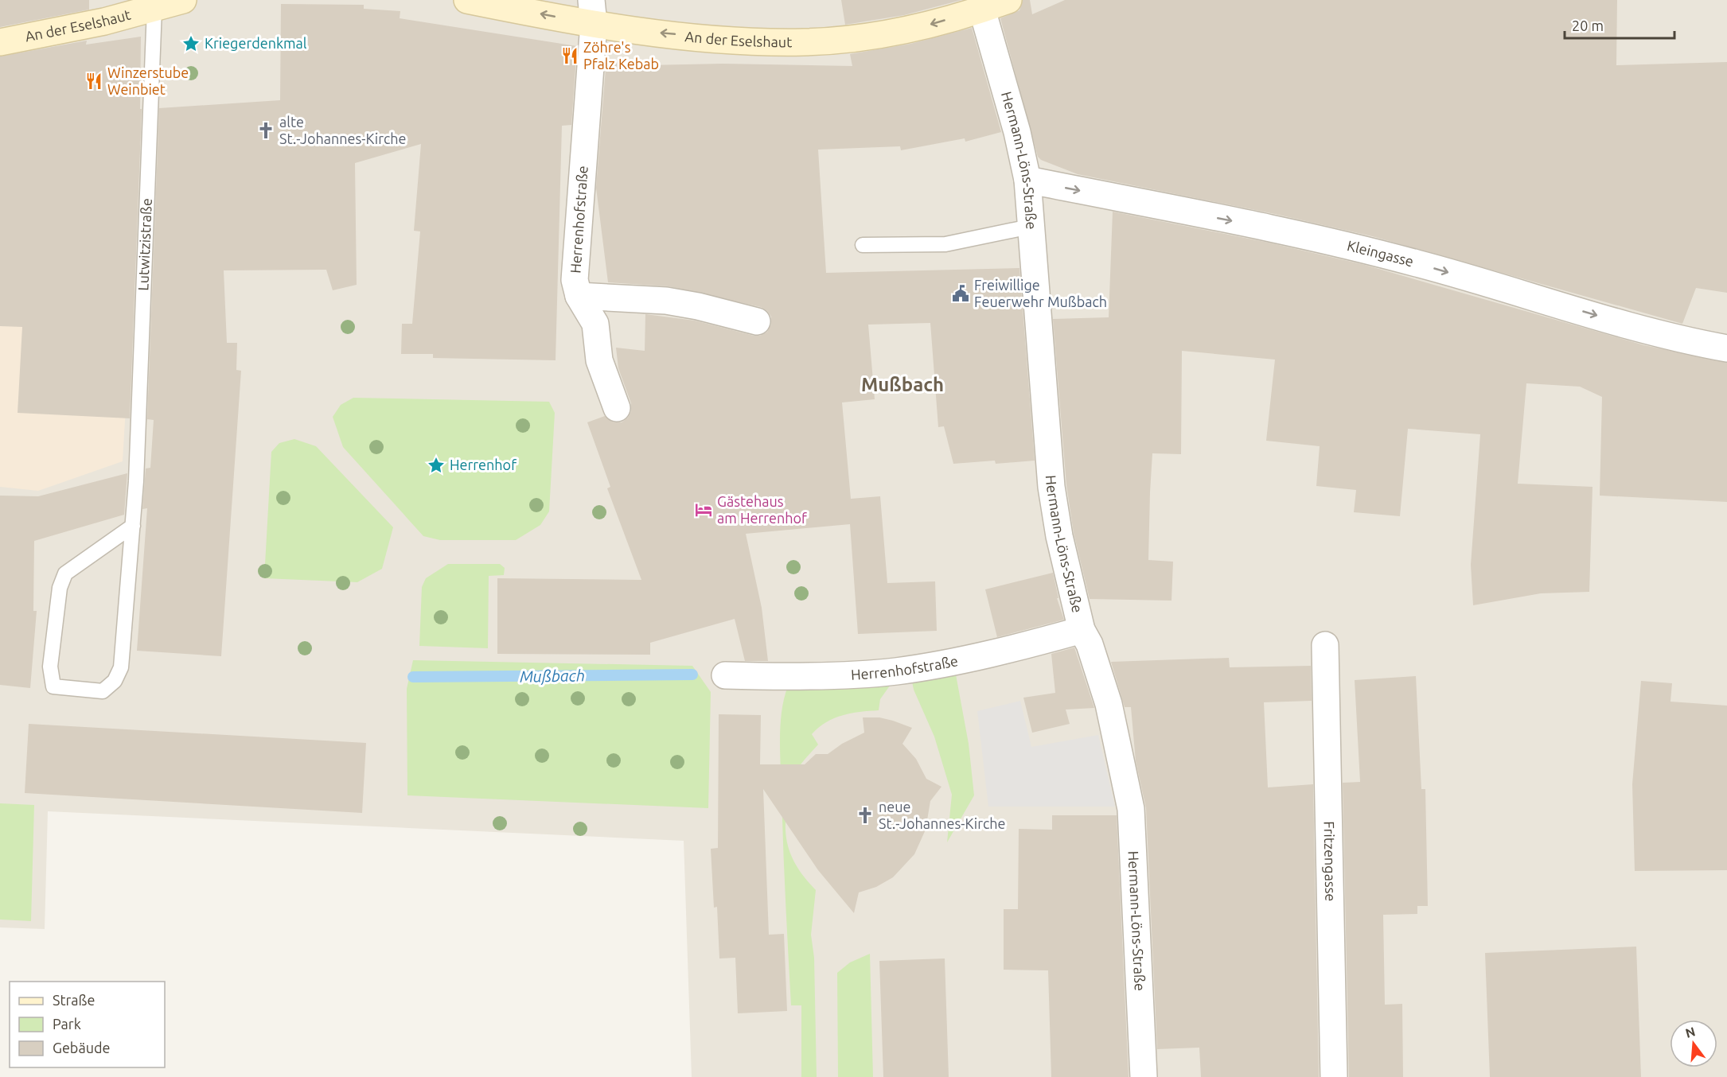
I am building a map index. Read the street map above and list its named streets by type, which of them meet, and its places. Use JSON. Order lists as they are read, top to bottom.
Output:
{
  "streets": {
    "main road": ["An der Eselshaut"],
    "street": [
      "Hermann-Löns-Straße",
      "Herrenhofstraße",
      "Kleingasse",
      "Fritzengasse"
    ],
    "lane": ["Lutwitzistraße"]
  },
  "crossings": [
    ["An der Eselshaut", "Hermann-Löns-Straße"],
    ["An der Eselshaut", "Herrenhofstraße"],
    ["An der Eselshaut", "Lutwitzistraße"],
    ["Hermann-Löns-Straße", "Herrenhofstraße"],
    ["Hermann-Löns-Straße", "Kleingasse"]
  ],
  "one_way": ["An der Eselshaut", "Kleingasse"],
  "districts": ["Mußbach"],
  "water": ["Mußbach"],
  "places": {
    "place": ["Kriegerdenkmal", "Herrenhof"],
    "restaurant": ["Zöhre's Pfalz Kebab", "Winzerstube Weinbiet"],
    "church": ["alte St.-Johannes-Kirche", "neue St.-Johannes-Kirche"],
    "public building": ["Freiwillige Feuerwehr Mußbach"],
    "hotel": ["Gästehaus am Herrenhof"]
  },
  "legend": ["Straße", "Park", "Gebäude"],
  "scale_bar": "20 m",
  "north": "top"
}
